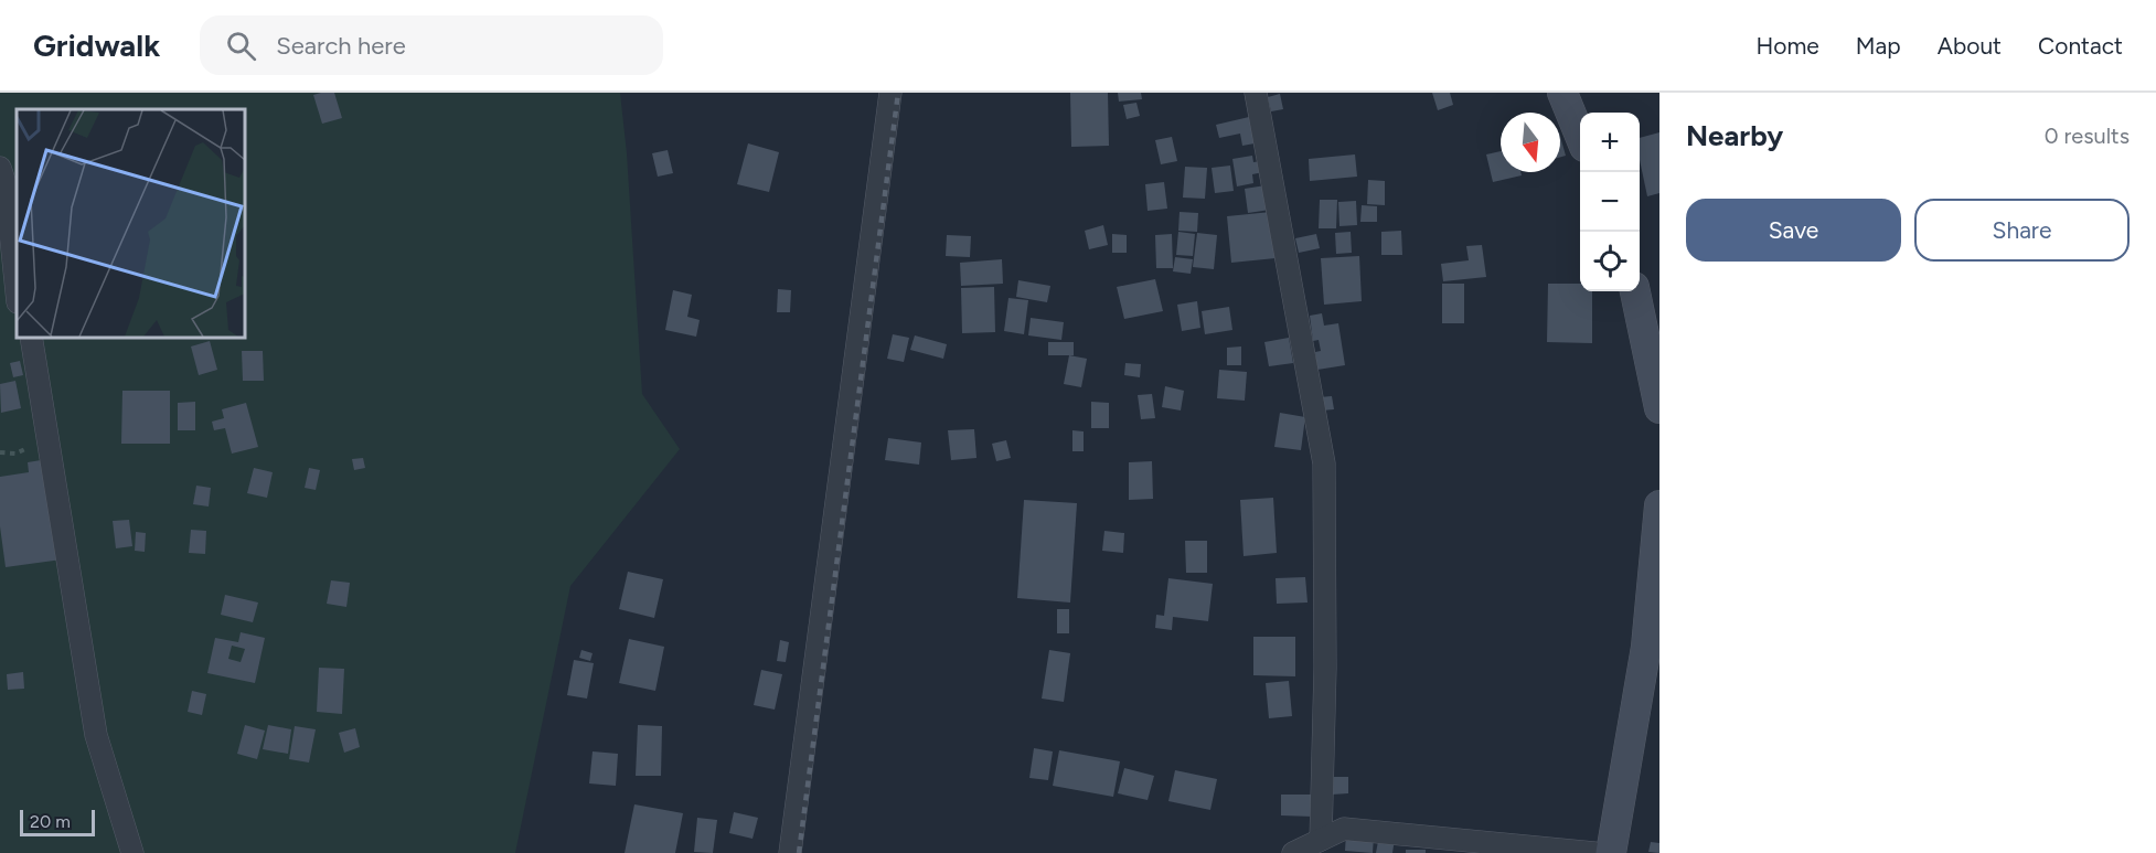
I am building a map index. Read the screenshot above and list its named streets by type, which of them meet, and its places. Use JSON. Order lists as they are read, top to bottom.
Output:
{
  "scale_bar": "20 m",
  "north": "bottom",
  "page": {
    "header": "Gridwalk",
    "search": "Search here",
    "nav": [
      "Home",
      "Map",
      "About",
      "Contact"
    ],
    "heading": ["Nearby", "0 results"],
    "map_buttons": ["+", "−"],
    "buttons": ["Save", "Share"],
    "scale": "20 m"
  }
}
